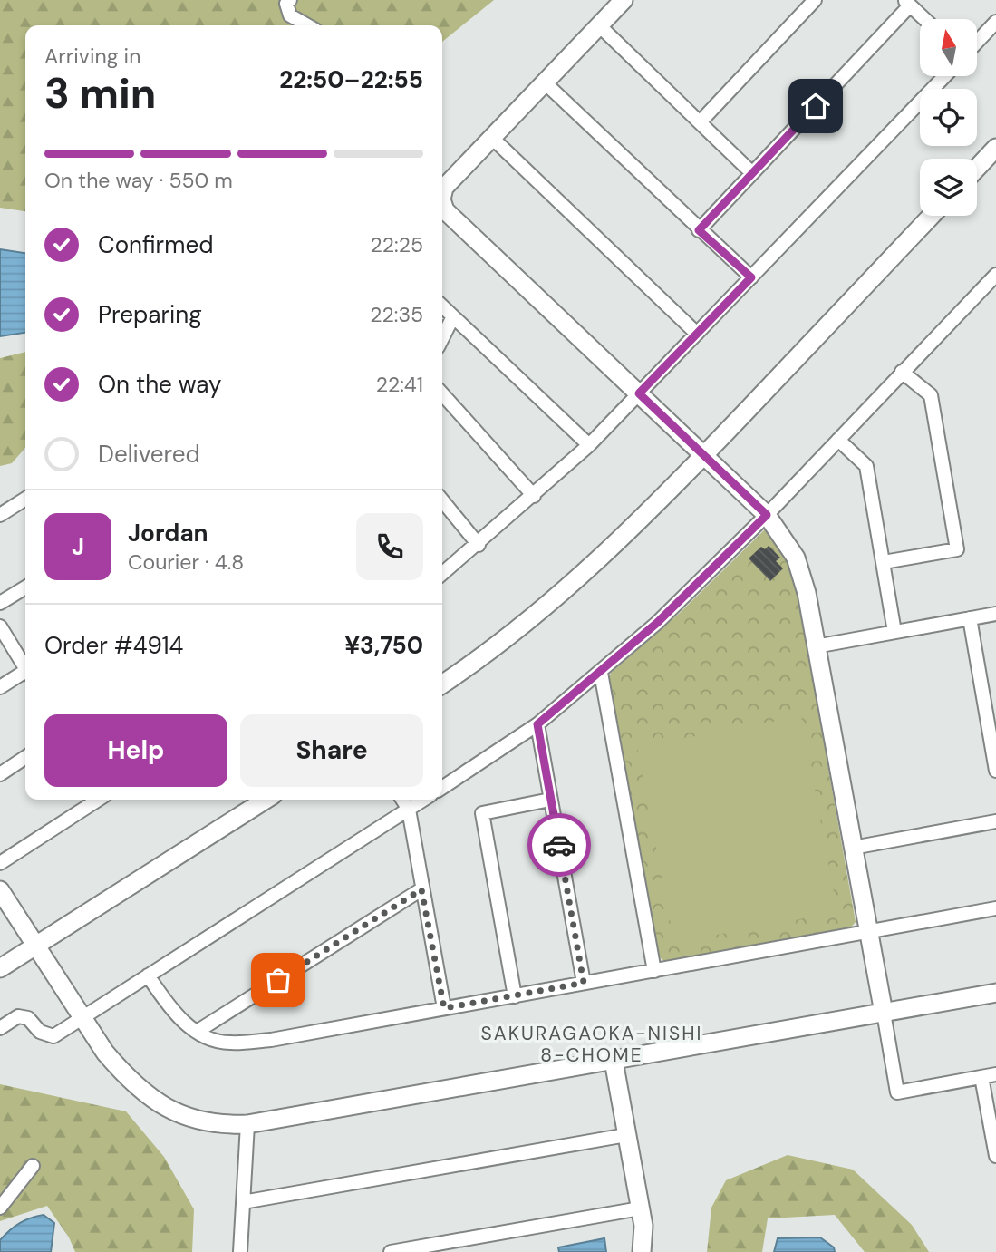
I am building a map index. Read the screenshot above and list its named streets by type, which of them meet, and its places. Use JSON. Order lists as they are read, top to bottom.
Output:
{
  "districts": ["SAKURAGAOKA-NISHI 8-CHOME"],
  "north": "top",
  "page": {
    "heading": ["3 min", "Arriving in", "22:50–22:55"],
    "panel": [
      "Jordan",
      "Courier · 4.8",
      "Order #4914",
      "¥3,750"
    ],
    "bar": "On the way · 550 m",
    "list": [
      ["Confirmed", "22:25"],
      ["Preparing", "22:35"],
      ["On the way", "22:41"],
      "Delivered"
    ],
    "round": "J",
    "buttons": ["Help", "Share"]
  }
}
